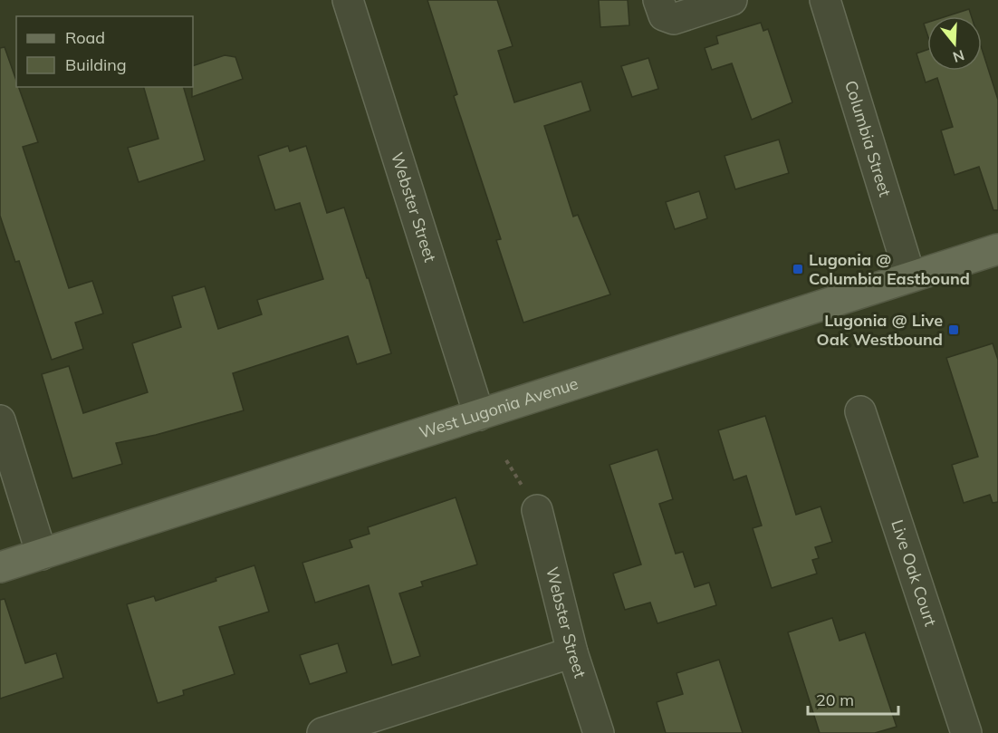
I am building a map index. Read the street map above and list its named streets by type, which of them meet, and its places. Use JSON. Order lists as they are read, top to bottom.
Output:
{
  "streets": {
    "main road": ["West Lugonia Avenue"],
    "street": ["Columbia Street", "Webster Street", "Live Oak Court"]
  },
  "crossings": [
    ["Columbia Street", "West Lugonia Avenue"],
    ["Webster Street", "West Lugonia Avenue"]
  ],
  "places": {
    "transit": ["Lugonia @ Columbia Eastbound", "Lugonia @ Live Oak Westbound"]
  },
  "legend": ["Road", "Building"],
  "scale_bar": "20 m",
  "north": "bottom"
}
